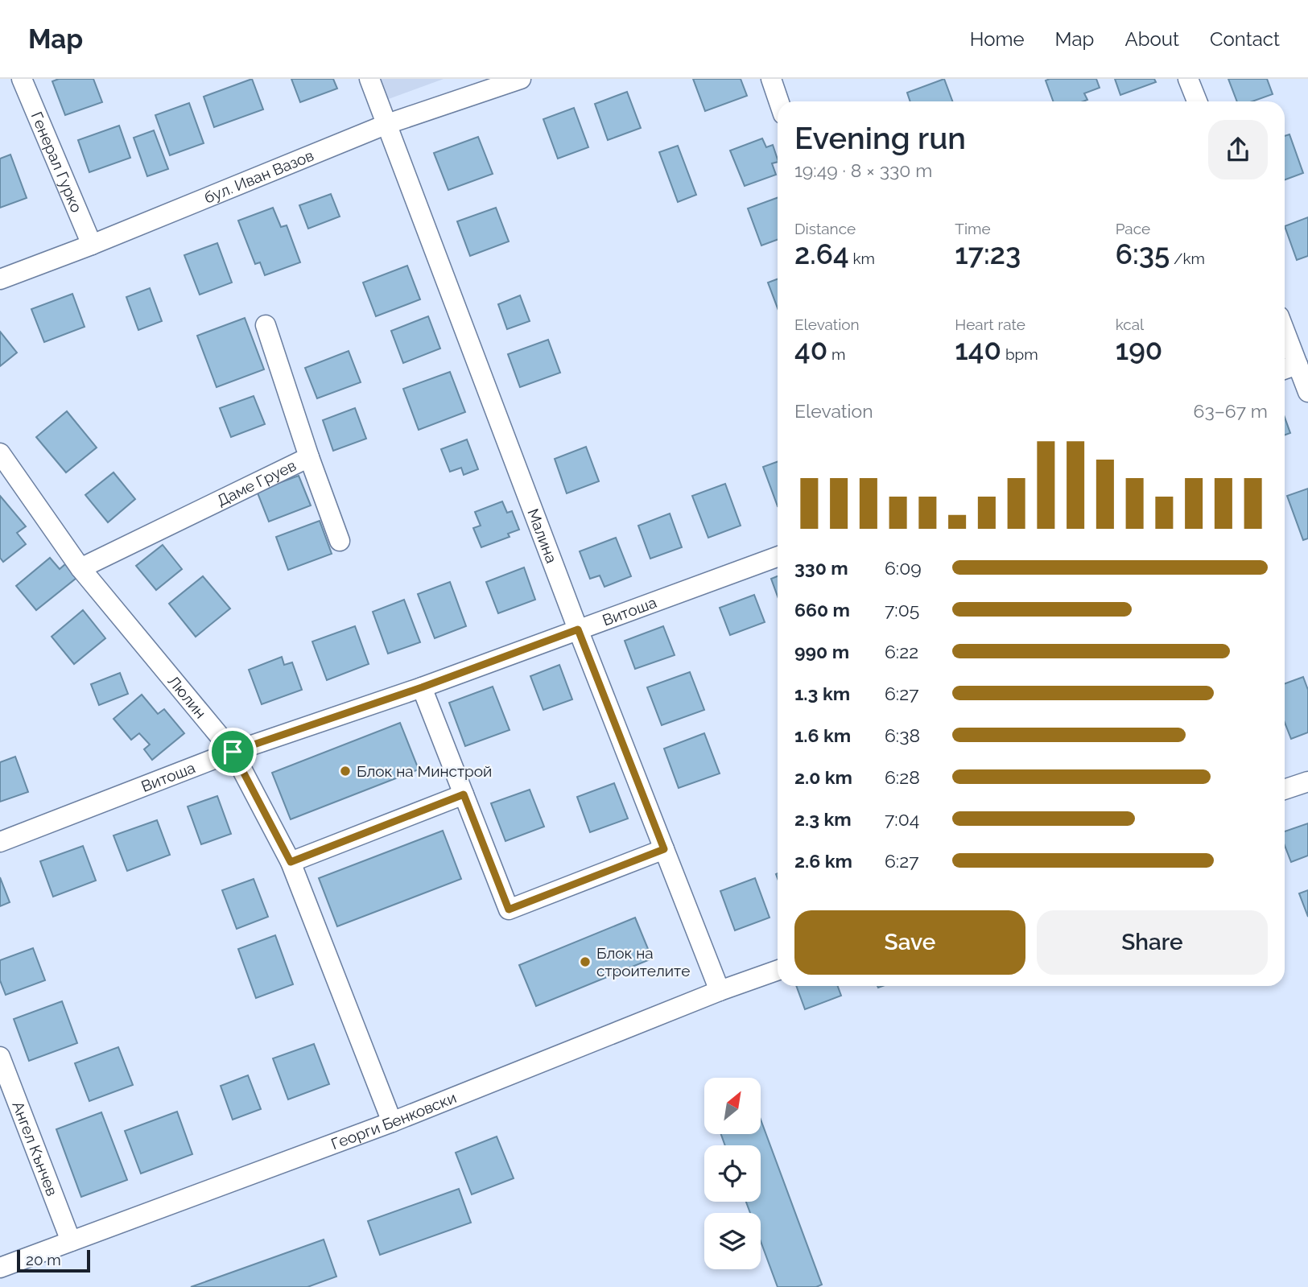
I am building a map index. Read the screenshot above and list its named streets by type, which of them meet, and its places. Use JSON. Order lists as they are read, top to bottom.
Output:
{
  "streets": {
    "street": [
      "Генерал Гурко",
      "бул. Иван Вазов",
      "Даме Груев",
      "Малина",
      "Витоша",
      "Люлин",
      "Георги Бенковски",
      "Ангел Кънчев"
    ]
  },
  "crossings": [
    ["Генерал Гурко", "бул. Иван Вазов"],
    ["бул. Иван Вазов", "Малина"],
    ["Даме Груев", "Люлин"],
    ["Малина", "Витоша"],
    ["Малина", "Георги Бенковски"],
    ["Витоша", "Люлин"],
    ["Люлин", "Георги Бенковски"],
    ["Георги Бенковски", "Ангел Кънчев"]
  ],
  "places": ["Блок на Минстрой", "Блок на строителите"],
  "scale_bar": "20 m",
  "north": "top right",
  "page": {
    "header": "Map",
    "nav": [
      "Home",
      "Map",
      "About",
      "Contact"
    ],
    "heading": ["Evening run", "19:49 · 8 × 330 m"],
    "stats": [
      ["Distance", "2.64 km"],
      ["Time", "17:23"],
      ["Pace", "6:35 /km"],
      ["Elevation", "40 m"],
      ["Heart rate", "140 bpm"],
      ["kcal", "190"]
    ],
    "chart": ["Elevation", "63–67 m"],
    "list": [
      {
        "name": "330 m",
        "note": "6:09"
      },
      {
        "name": "660 m",
        "note": "7:05"
      },
      {
        "name": "990 m",
        "note": "6:22"
      },
      {
        "name": "1.3 km",
        "note": "6:27"
      },
      {
        "name": "1.6 km",
        "note": "6:38"
      },
      {
        "name": "2.0 km",
        "note": "6:28"
      },
      {
        "name": "2.3 km",
        "note": "7:04"
      },
      {
        "name": "2.6 km",
        "note": "6:27"
      }
    ],
    "buttons": ["Save", "Share"],
    "scale": "20 m"
  }
}
